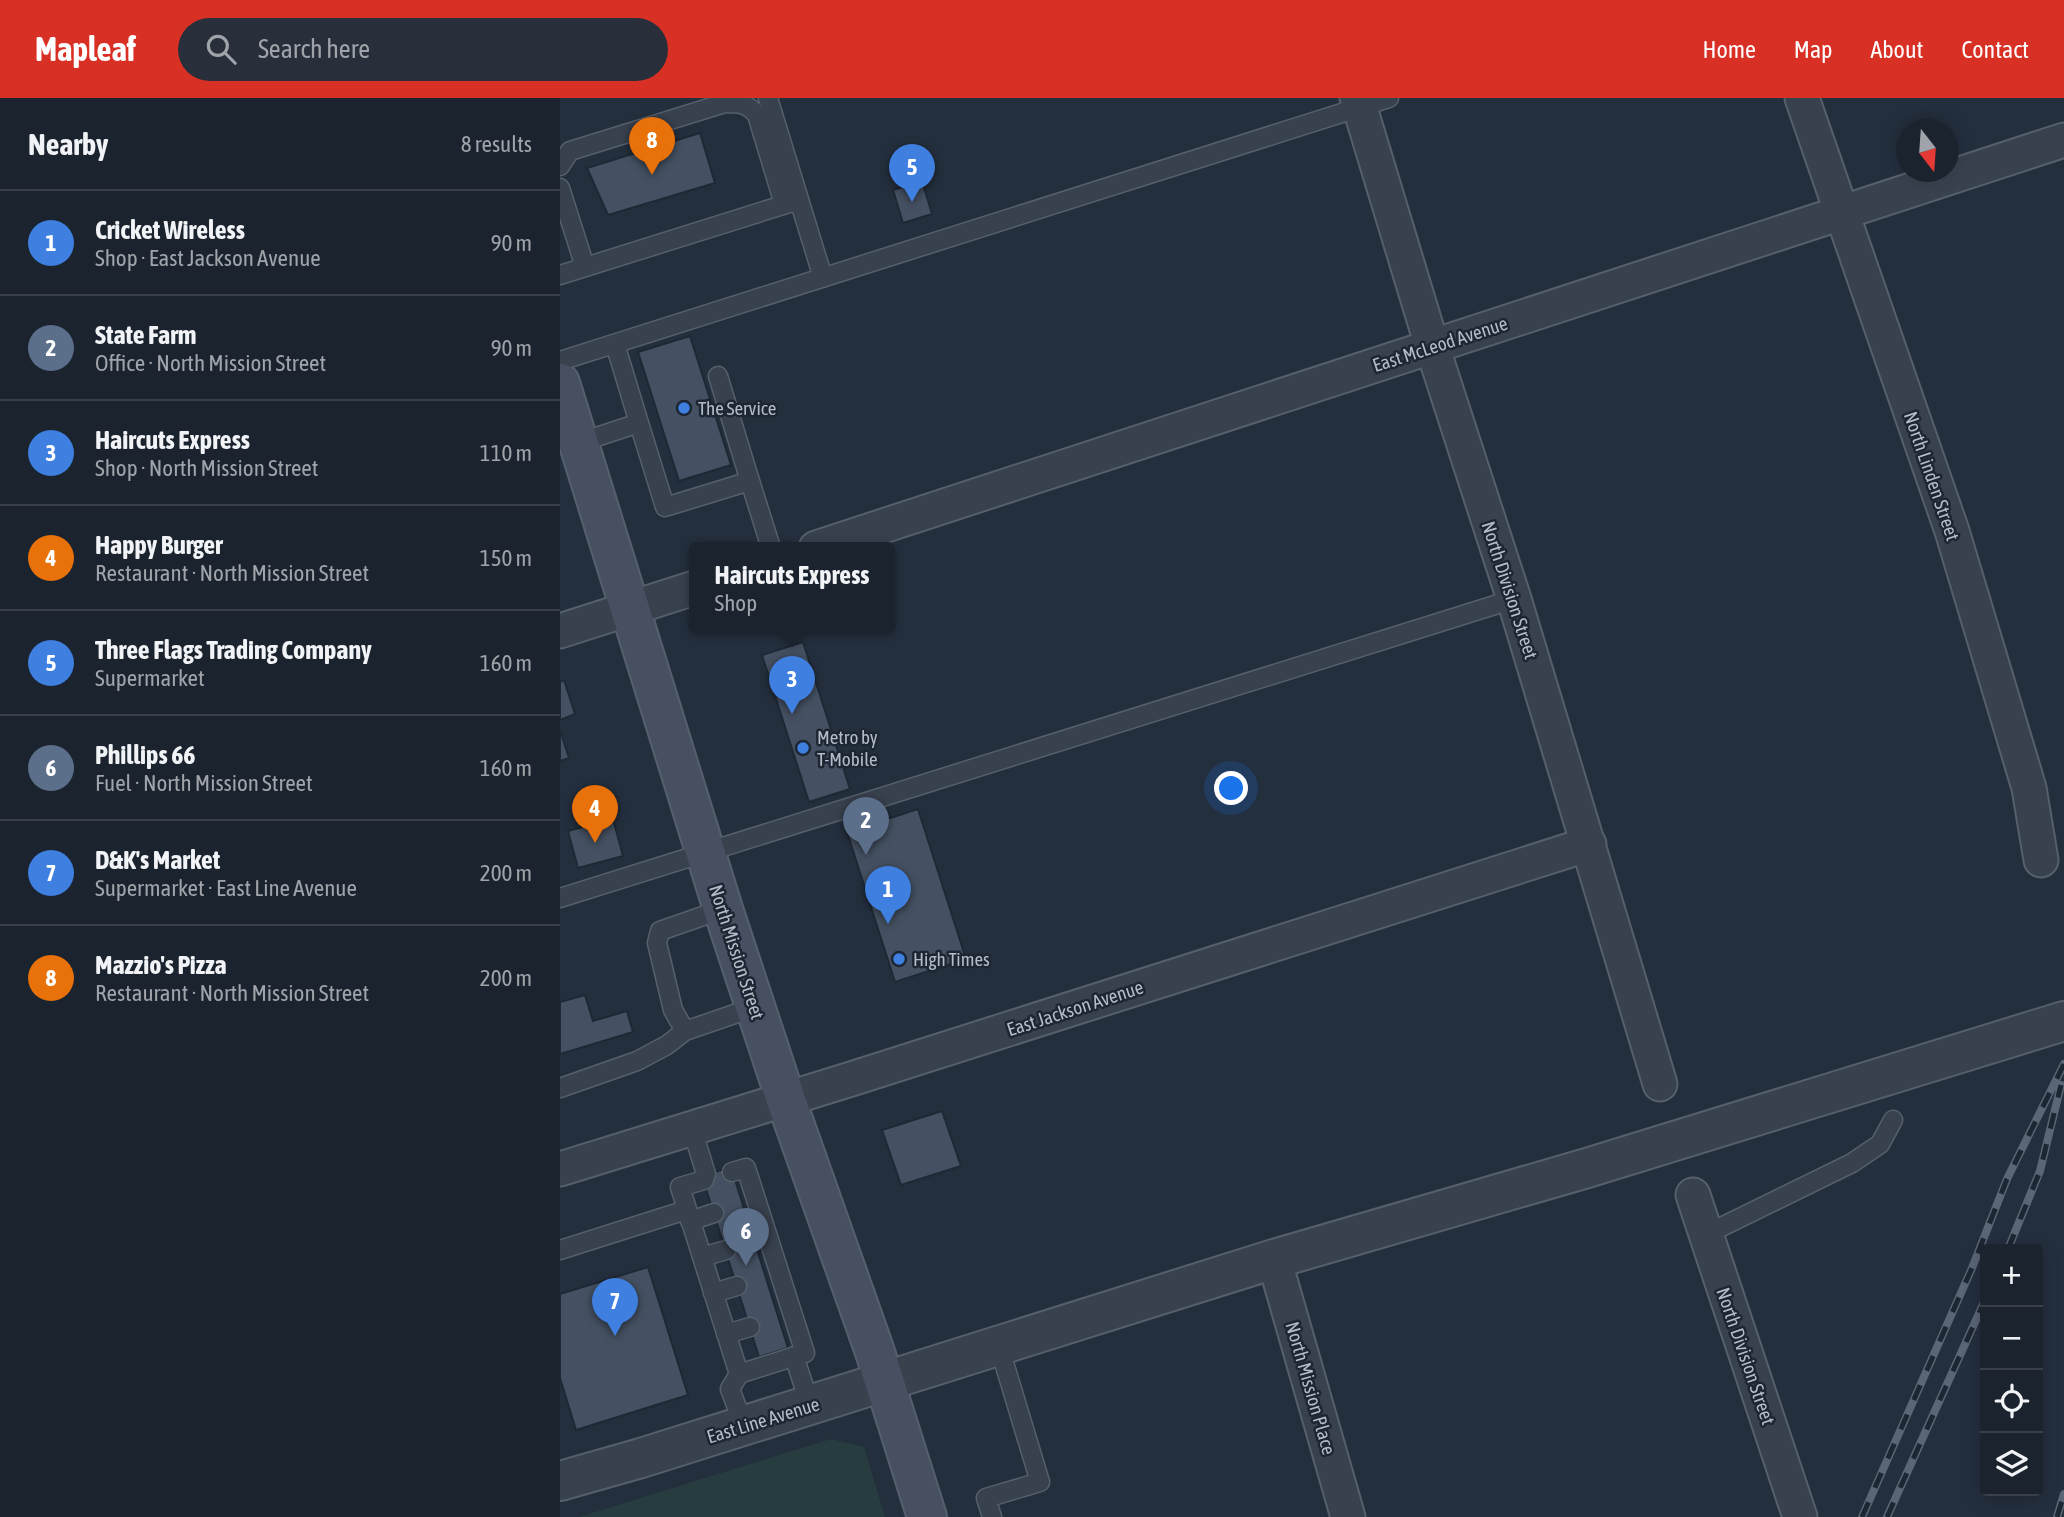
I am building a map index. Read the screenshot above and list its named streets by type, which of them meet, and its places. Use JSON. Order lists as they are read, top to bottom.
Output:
{
  "streets": {
    "main road": ["North Mission Street"],
    "street": [
      "East McLeod Avenue",
      "North Linden Street",
      "North Division Street",
      "East Jackson Avenue",
      "North Mission Place",
      "East Line Avenue"
    ]
  },
  "crossings": [
    ["East McLeod Avenue", "North Linden Street"],
    ["East McLeod Avenue", "North Division Street"],
    ["North Division Street", "East Jackson Avenue"],
    ["North Mission Street", "East Jackson Avenue"],
    ["North Mission Street", "East Line Avenue"],
    ["North Mission Place", "East Line Avenue"]
  ],
  "places": ["The Service", "Metro by T-Mobile", "High Times"],
  "north": "bottom",
  "page": {
    "header": "Mapleaf",
    "search": "Search here",
    "nav": [
      "Home",
      "Map",
      "About",
      "Contact"
    ],
    "heading": ["Nearby", "8 results"],
    "pins": [
      "8",
      "5",
      "3",
      "4",
      "2",
      "1",
      "6",
      "7"
    ],
    "list": [
      {
        "mark": "1",
        "name": "Cricket Wireless",
        "note": "Shop · East Jackson Avenue",
        "value": "90 m"
      },
      {
        "mark": "2",
        "name": "State Farm",
        "note": "Office · North Mission Street",
        "value": "90 m"
      },
      {
        "mark": "3",
        "name": "Haircuts Express",
        "note": "Shop · North Mission Street",
        "value": "110 m"
      },
      {
        "mark": "4",
        "name": "Happy Burger",
        "note": "Restaurant · North Mission Street",
        "value": "150 m"
      },
      {
        "mark": "5",
        "name": "Three Flags Trading Company",
        "note": "Supermarket",
        "value": "160 m"
      },
      {
        "mark": "6",
        "name": "Phillips 66",
        "note": "Fuel · North Mission Street",
        "value": "160 m"
      },
      {
        "mark": "7",
        "name": "D&K's Market",
        "note": "Supermarket · East Line Avenue",
        "value": "200 m"
      },
      {
        "mark": "8",
        "name": "Mazzio's Pizza",
        "note": "Restaurant · North Mission Street",
        "value": "200 m"
      }
    ],
    "popup": ["Haircuts Express", "Shop"],
    "map_buttons": ["+", "−"]
  }
}
